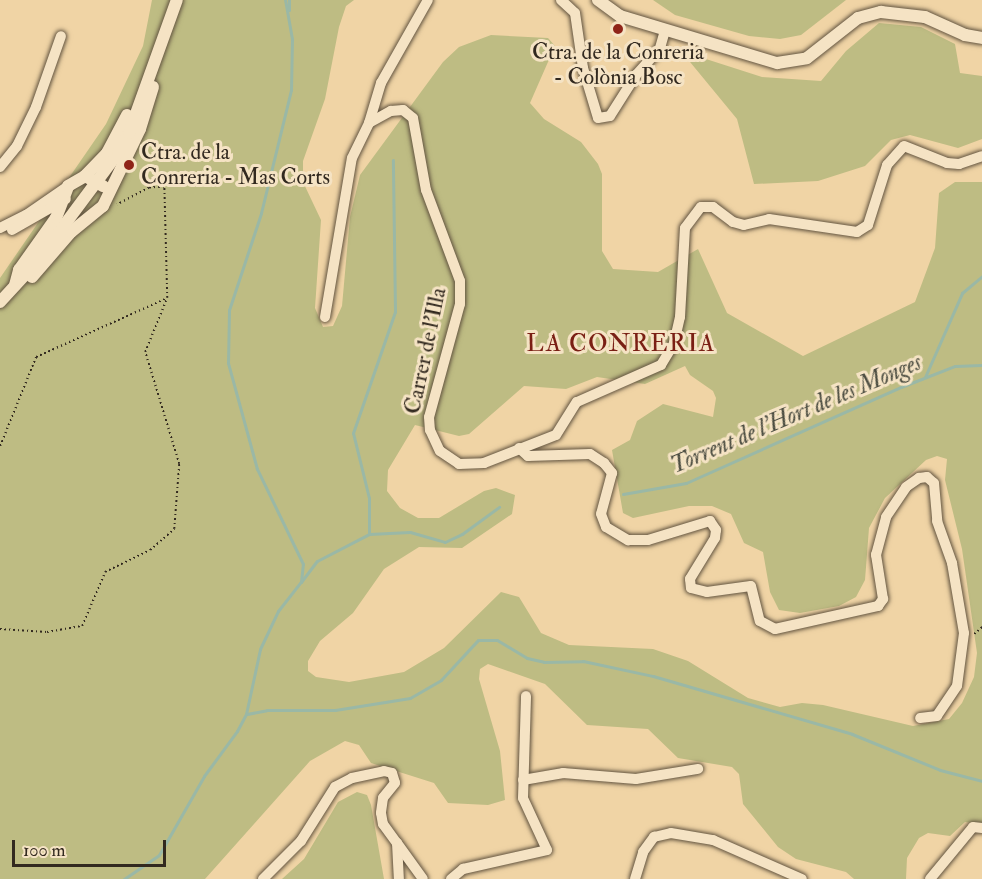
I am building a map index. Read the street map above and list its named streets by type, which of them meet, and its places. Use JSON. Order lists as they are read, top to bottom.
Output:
{
  "streets": {
    "street": ["Carrer de l'Illa"]
  },
  "districts": ["LA CONRERIA"],
  "water": ["Torrent de l'Hort de les Monges"],
  "places": ["Ctra. de la Conreria - Colònia Bosc", "Ctra. de la Conreria - Mas Corts"],
  "scale_bar": "100 m"
}
